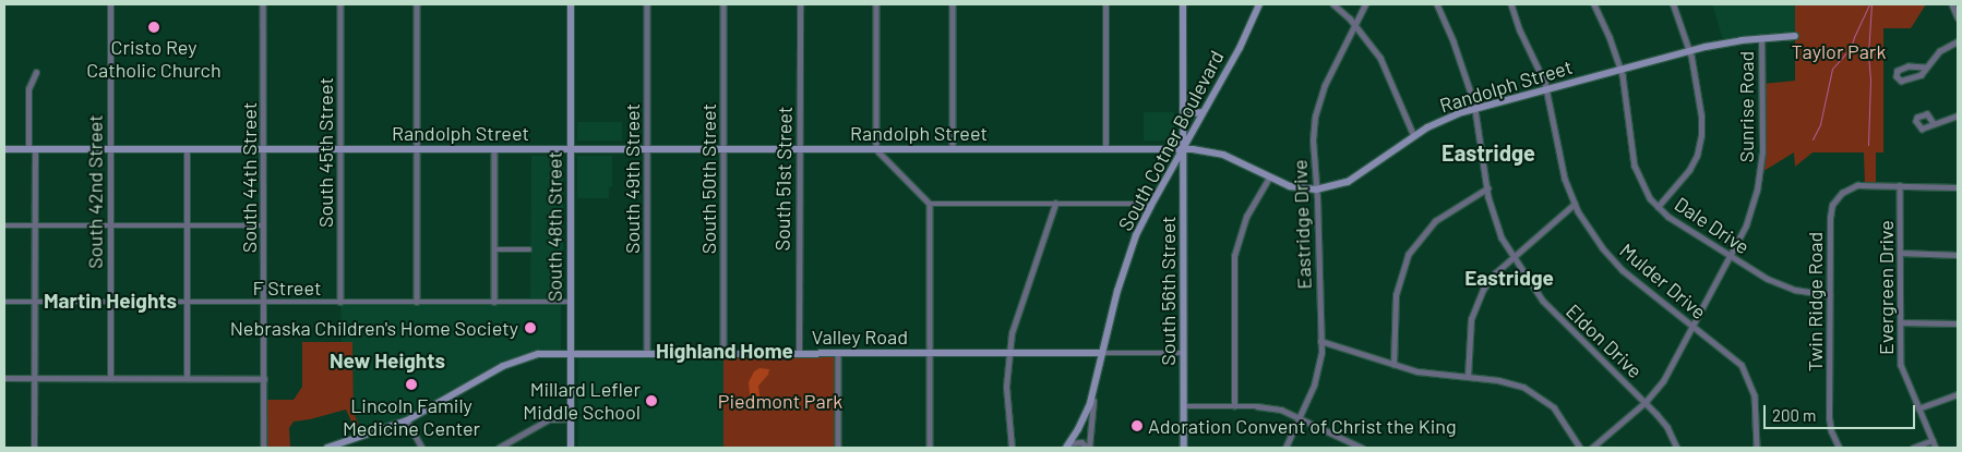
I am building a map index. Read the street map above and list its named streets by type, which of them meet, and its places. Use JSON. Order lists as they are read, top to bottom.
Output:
{
  "streets": {
    "main road": [
      "Randolph Street",
      "South Cotner Boulevard",
      "South 48th Street",
      "South 56th Street",
      "Valley Road"
    ],
    "street": [
      "Sunrise Road",
      "South 45th Street",
      "South 44th Street",
      "South 49th Street",
      "South 50th Street",
      "South 51st Street",
      "South 42nd Street",
      "Eastridge Drive",
      "Dale Drive",
      "Mulder Drive",
      "F Street",
      "Evergreen Drive",
      "Twin Ridge Road",
      "Eldon Drive"
    ]
  },
  "crossings": [
    ["Randolph Street", "Sunrise Road"],
    ["Randolph Street", "South Cotner Boulevard"],
    ["Randolph Street", "South 45th Street"],
    ["Randolph Street", "South 44th Street"],
    ["Randolph Street", "South 49th Street"],
    ["Randolph Street", "South 50th Street"],
    ["Randolph Street", "South 51st Street"],
    ["Randolph Street", "South 42nd Street"],
    ["Randolph Street", "Eastridge Drive"],
    ["Randolph Street", "Dale Drive"],
    ["Randolph Street", "South 48th Street"],
    ["Randolph Street", "Mulder Drive"],
    ["Randolph Street", "South 56th Street"],
    ["Randolph Street", "Eldon Drive"],
    ["Sunrise Road", "Dale Drive"],
    ["Sunrise Road", "Mulder Drive"],
    ["Sunrise Road", "Eldon Drive"],
    ["South Cotner Boulevard", "South 56th Street"],
    ["South Cotner Boulevard", "Valley Road"],
    ["South 45th Street", "F Street"],
    ["South 44th Street", "F Street"],
    ["South 49th Street", "Valley Road"],
    ["South 50th Street", "Valley Road"],
    ["South 51st Street", "Valley Road"],
    ["South 42nd Street", "F Street"],
    ["Dale Drive", "Twin Ridge Road"],
    ["South 48th Street", "F Street"],
    ["South 48th Street", "Valley Road"],
    ["Evergreen Drive", "Twin Ridge Road"],
    ["South 56th Street", "Valley Road"]
  ],
  "districts": [
    "Eastridge",
    "Eastridge",
    "Martin Heights",
    "Highland Home",
    "New Heights"
  ],
  "parks": ["Taylor Park", "Piedmont Park"],
  "places": [
    "Cristo Rey Catholic Church",
    "Nebraska Children's Home Society",
    "Lincoln Family Medicine Center",
    "Millard Lefler Middle School",
    "Adoration Convent of Christ the King"
  ],
  "scale_bar": "200 m"
}
